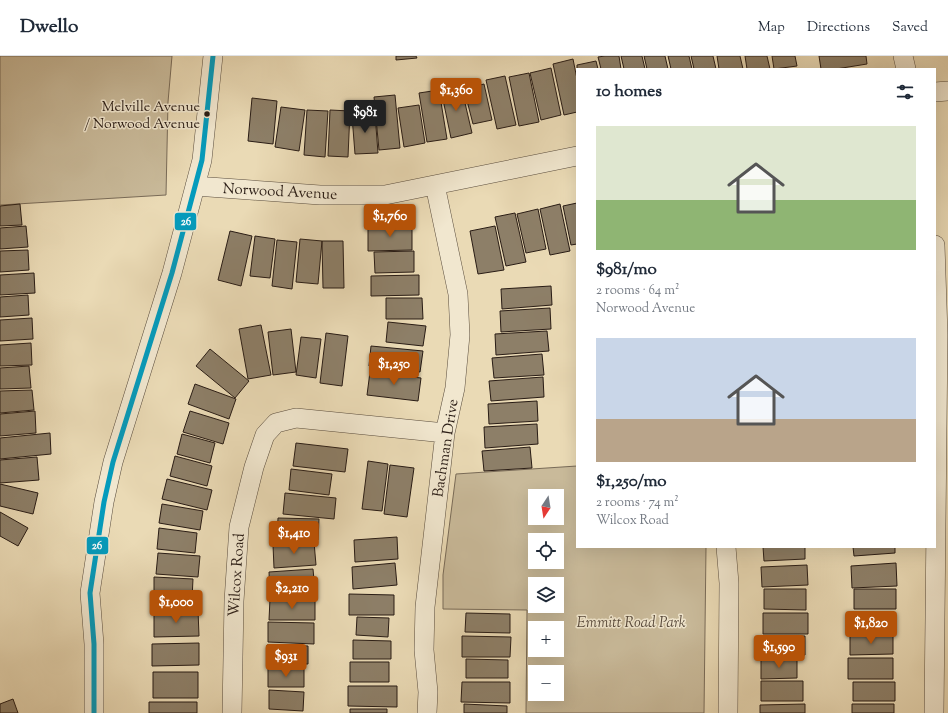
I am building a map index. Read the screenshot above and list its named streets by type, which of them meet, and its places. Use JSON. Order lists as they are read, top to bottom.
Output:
{
  "streets": {
    "street": ["Norwood Avenue", "Bachman Drive", "Wilcox Road"]
  },
  "crossings": [
    ["Norwood Avenue", "Bachman Drive"],
    ["Bachman Drive", "Wilcox Road"]
  ],
  "parks": ["Emmitt Road Park"],
  "places": ["Melville Avenue / Norwood Avenue"],
  "lines": ["transit line 26"],
  "north": "bottom",
  "page": {
    "header": "Dwello",
    "nav": ["Map", "Directions", "Saved"],
    "heading": "10 homes",
    "price": [
      "$1,360",
      "$981",
      "$1,760",
      "$1,250",
      "$1,410",
      "$2,210",
      "$1,000",
      "$1,820",
      "$1,590",
      "$931"
    ],
    "list": [
      {
        "name": "$981/mo",
        "note": "2 rooms · 64 m² · Norwood Avenue"
      },
      {
        "name": "$1,250/mo",
        "note": "2 rooms · 74 m² · Wilcox Road"
      }
    ],
    "map_buttons": ["+", "−"]
  }
}
